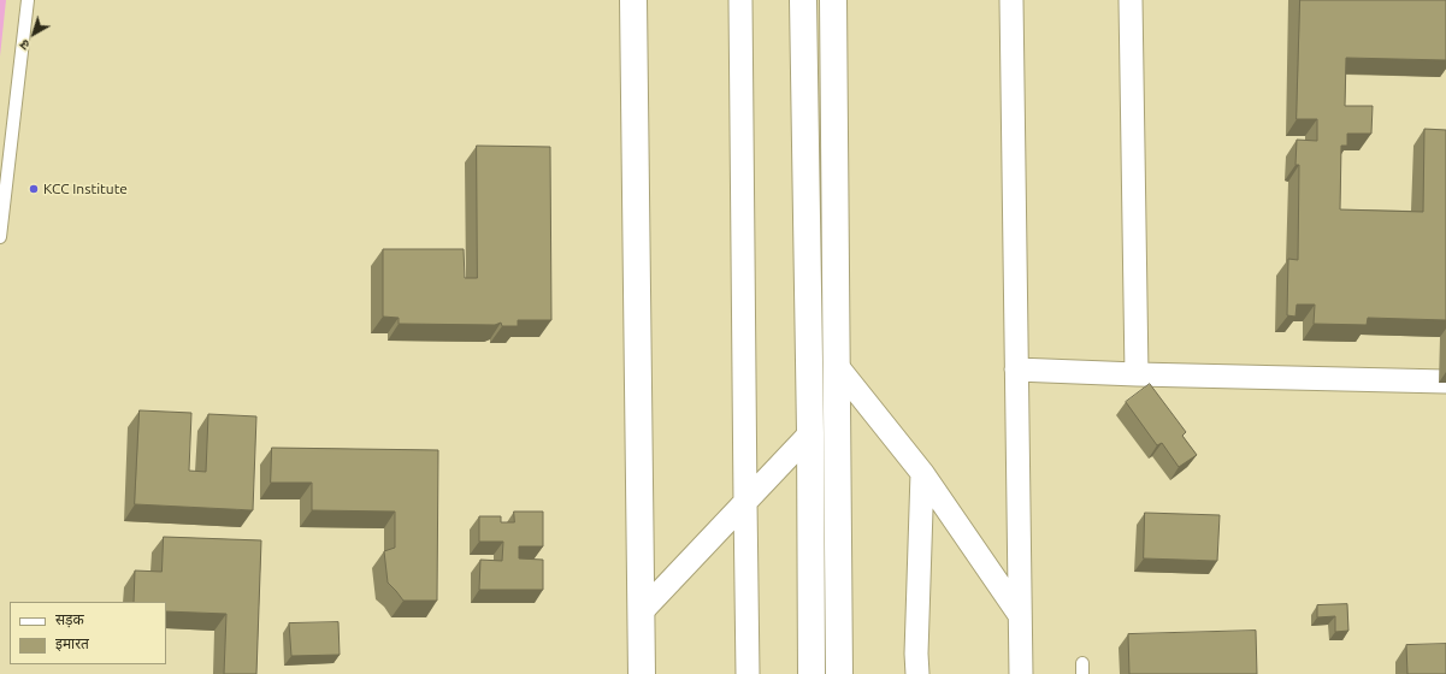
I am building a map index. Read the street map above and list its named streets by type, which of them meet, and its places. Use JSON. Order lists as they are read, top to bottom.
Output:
{
  "places": ["KCC Institute"],
  "legend": ["सड़क", "इमारत"],
  "north": "bottom left"
}
